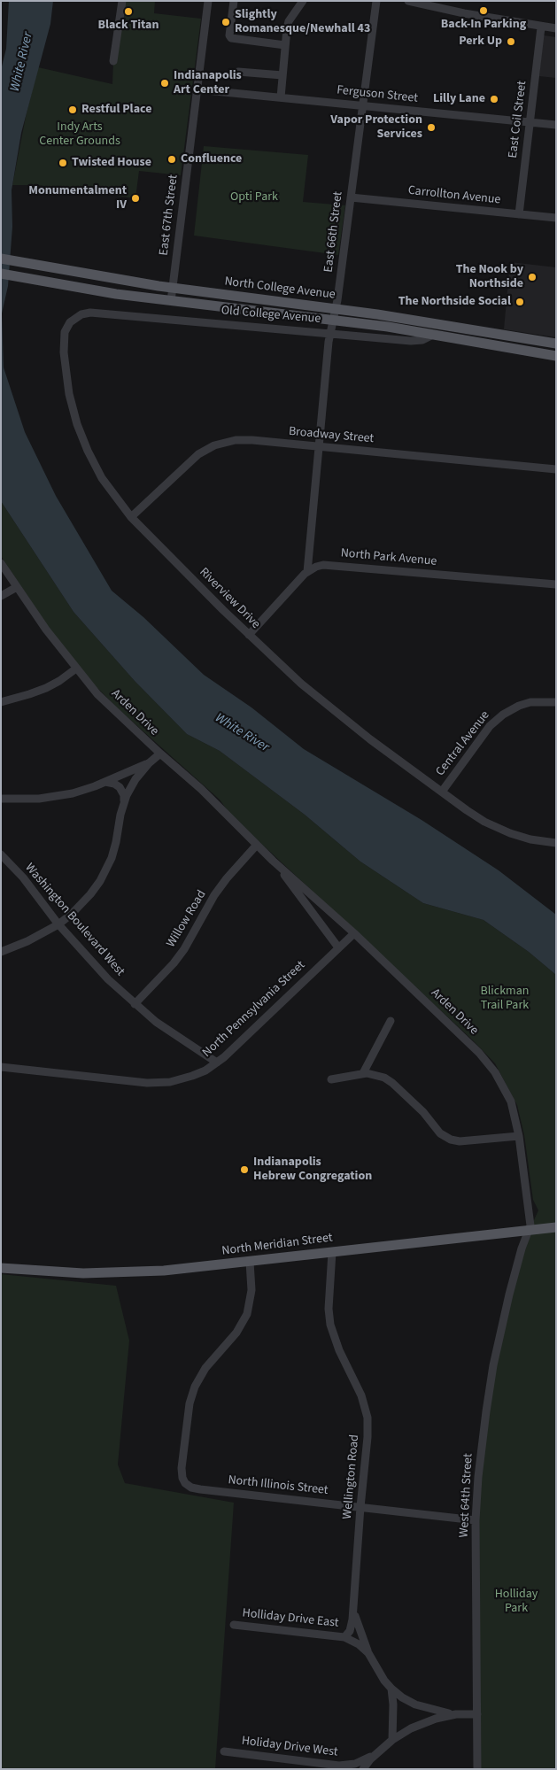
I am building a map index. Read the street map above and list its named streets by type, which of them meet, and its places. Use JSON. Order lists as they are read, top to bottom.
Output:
{
  "streets": {
    "main road": ["North College Avenue", "North Meridian Street"],
    "street": [
      "Ferguson Street",
      "East Coil Street",
      "Carrollton Avenue",
      "East 67th Street",
      "East 66th Street",
      "Old College Avenue",
      "Broadway Street",
      "North Park Avenue",
      "Riverview Drive",
      "Arden Drive",
      "Central Avenue",
      "Willow Road",
      "Washington Boulevard West",
      "North Pennsylvania Street",
      "Wellington Road",
      "North Illinois Street",
      "West 64th Street",
      "Holliday Drive East",
      "Holiday Drive West"
    ]
  },
  "crossings": [
    ["Ferguson Street", "East Coil Street"],
    ["Ferguson Street", "East 67th Street"],
    ["Ferguson Street", "East 66th Street"],
    ["East Coil Street", "Carrollton Avenue"],
    ["Carrollton Avenue", "East 66th Street"],
    ["East 67th Street", "North College Avenue"],
    ["East 66th Street", "North College Avenue"],
    ["East 66th Street", "Old College Avenue"],
    ["East 66th Street", "Broadway Street"],
    ["East 66th Street", "North Park Avenue"],
    ["North College Avenue", "Old College Avenue"],
    ["Old College Avenue", "Riverview Drive"],
    ["Broadway Street", "Riverview Drive"],
    ["Riverview Drive", "Central Avenue"],
    ["Arden Drive", "Willow Road"],
    ["Arden Drive", "North Pennsylvania Street"],
    ["Arden Drive", "North Meridian Street"],
    ["Arden Drive", "West 64th Street"],
    ["Willow Road", "Washington Boulevard West"],
    ["Washington Boulevard West", "North Pennsylvania Street"],
    ["North Meridian Street", "Wellington Road"],
    ["North Meridian Street", "North Illinois Street"],
    ["North Meridian Street", "West 64th Street"],
    ["Wellington Road", "North Illinois Street"],
    ["Wellington Road", "Holliday Drive East"],
    ["North Illinois Street", "West 64th Street"]
  ],
  "water": ["White River"],
  "parks": [
    "Indy Arts Center Grounds",
    "Opti Park",
    "Blickman Trail Park",
    "Holliday Park"
  ],
  "places": [
    "Back-In Parking",
    "Black Titan",
    "Slightly Romanesque/Newhall 43",
    "Perk Up",
    "Indianapolis Art Center",
    "Lilly Lane",
    "Restful Place",
    "Vapor Protection Services",
    "Confluence",
    "Twisted House",
    "Monumentalment IV",
    "The Nook by Northside",
    "The Northside Social",
    "Indianapolis Hebrew Congregation"
  ]
}
